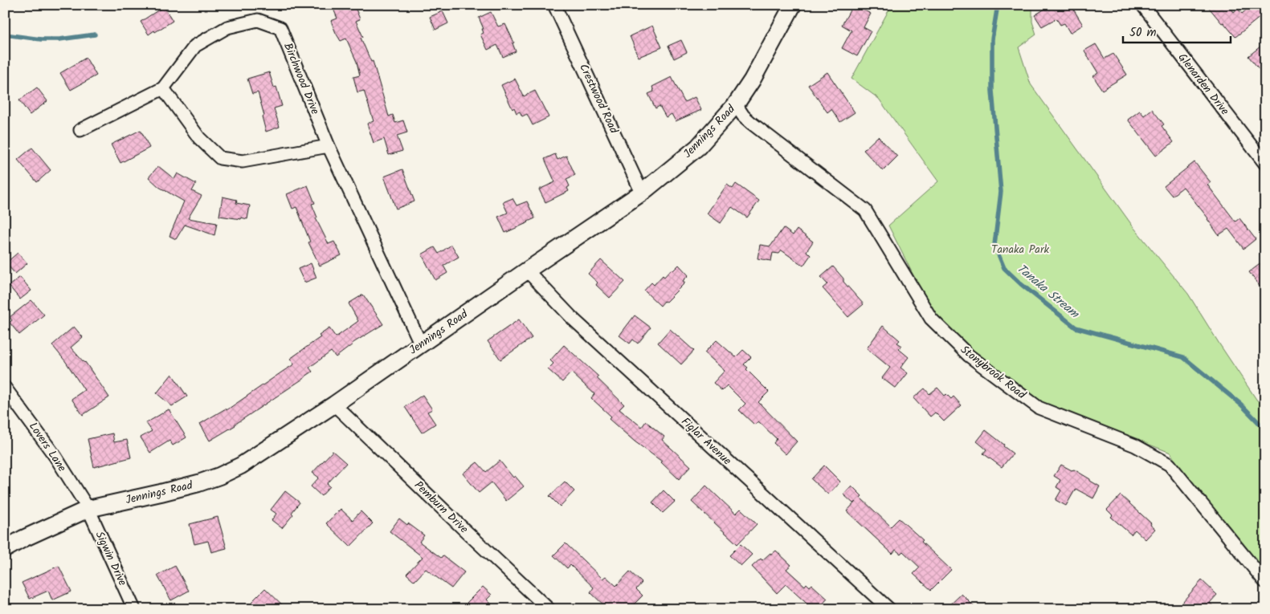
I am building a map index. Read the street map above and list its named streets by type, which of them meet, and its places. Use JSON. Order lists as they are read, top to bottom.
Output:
{
  "streets": {
    "street": [
      "Birchwood Drive",
      "Glenarden Drive",
      "Crestwood Road",
      "Jennings Road",
      "Stonybrook Road",
      "Figlar Avenue",
      "Lovers Lane",
      "Pemburn Drive",
      "Sigwin Drive"
    ]
  },
  "crossings": [
    ["Birchwood Drive", "Jennings Road"],
    ["Crestwood Road", "Jennings Road"],
    ["Jennings Road", "Stonybrook Road"],
    ["Jennings Road", "Figlar Avenue"],
    ["Jennings Road", "Lovers Lane"],
    ["Jennings Road", "Pemburn Drive"],
    ["Jennings Road", "Sigwin Drive"],
    ["Lovers Lane", "Sigwin Drive"]
  ],
  "water": ["Tanaka Stream"],
  "parks": ["Tanaka Park"],
  "scale_bar": "50 m"
}
